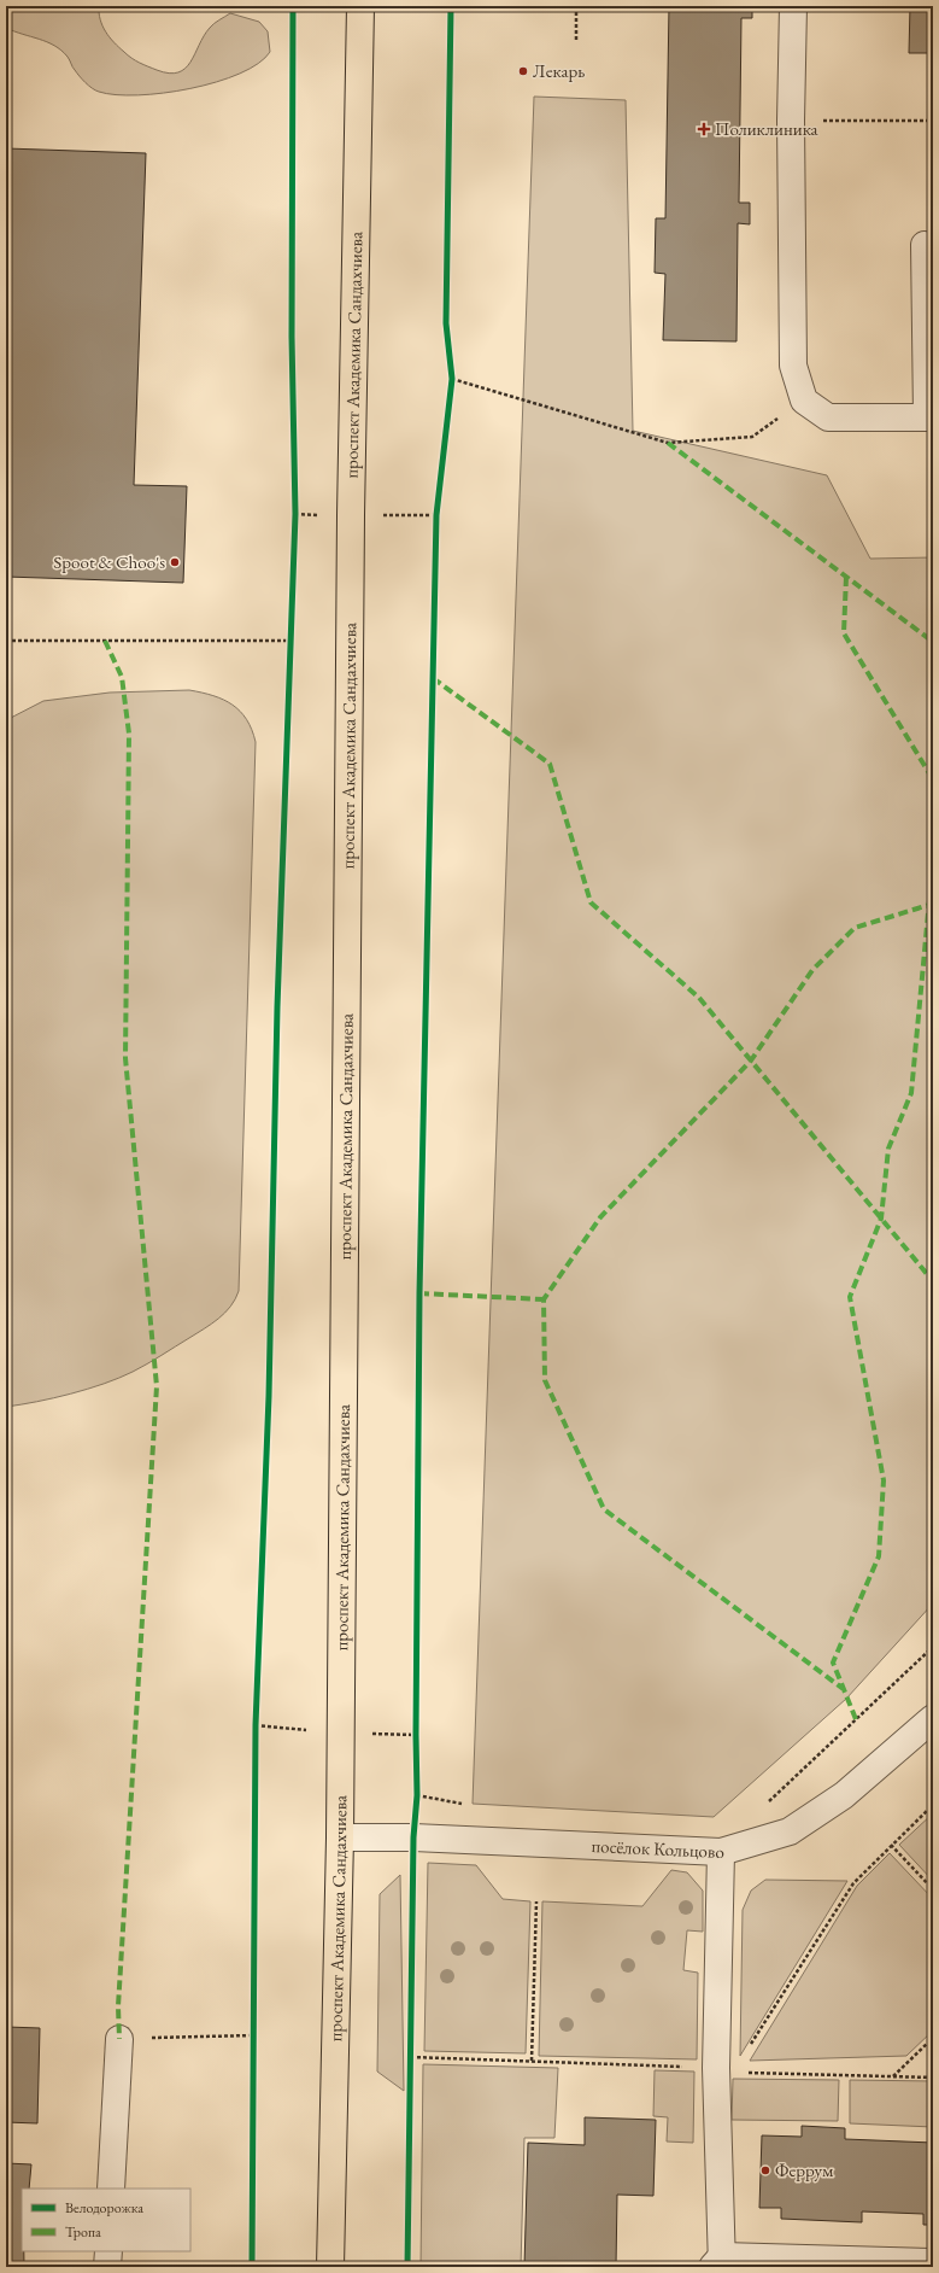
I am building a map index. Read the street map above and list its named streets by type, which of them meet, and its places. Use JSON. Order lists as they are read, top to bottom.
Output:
{
  "streets": {
    "main road": ["проспект Академика Сандахчиева"],
    "street": ["посёлок Кольцово"]
  },
  "crossings": [
    ["проспект Академика Сандахчиева", "посёлок Кольцово"]
  ],
  "places": {
    "other": ["Лекарь", "Spoot & Choo's", "Феррум"],
    "health": ["Поликлиника"]
  },
  "legend": ["Велодорожка", "Тропа"]
}
